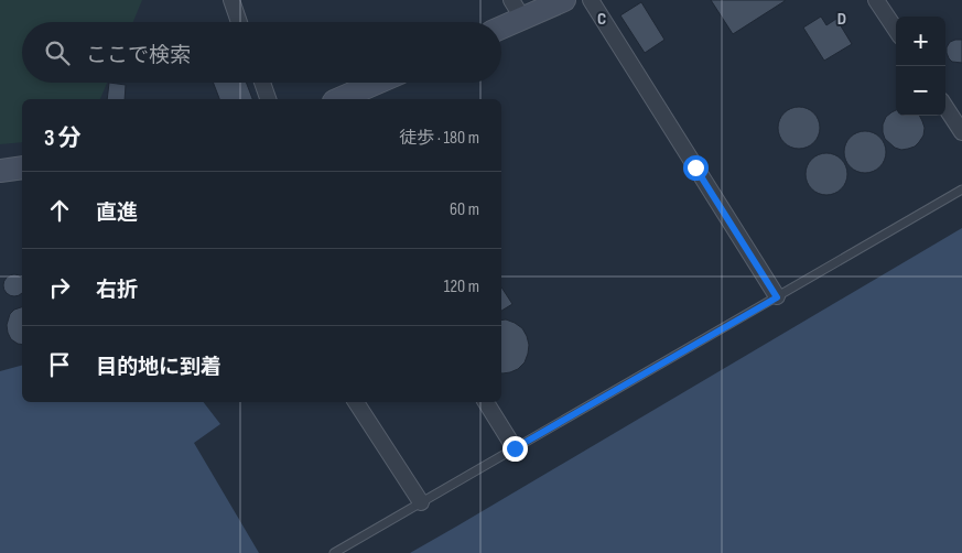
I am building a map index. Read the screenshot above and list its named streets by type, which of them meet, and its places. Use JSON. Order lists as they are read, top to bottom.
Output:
{
  "page": {
    "map_buttons": ["+", "−"],
    "search": "ここで検索",
    "heading": ["3 分", "徒歩 · 180 m"],
    "list": [
      ["直進", "60 m"],
      ["右折", "120 m"],
      "目的地に到着"
    ]
  },
  "grid": {
    "columns": ["C", "D"]
  }
}
